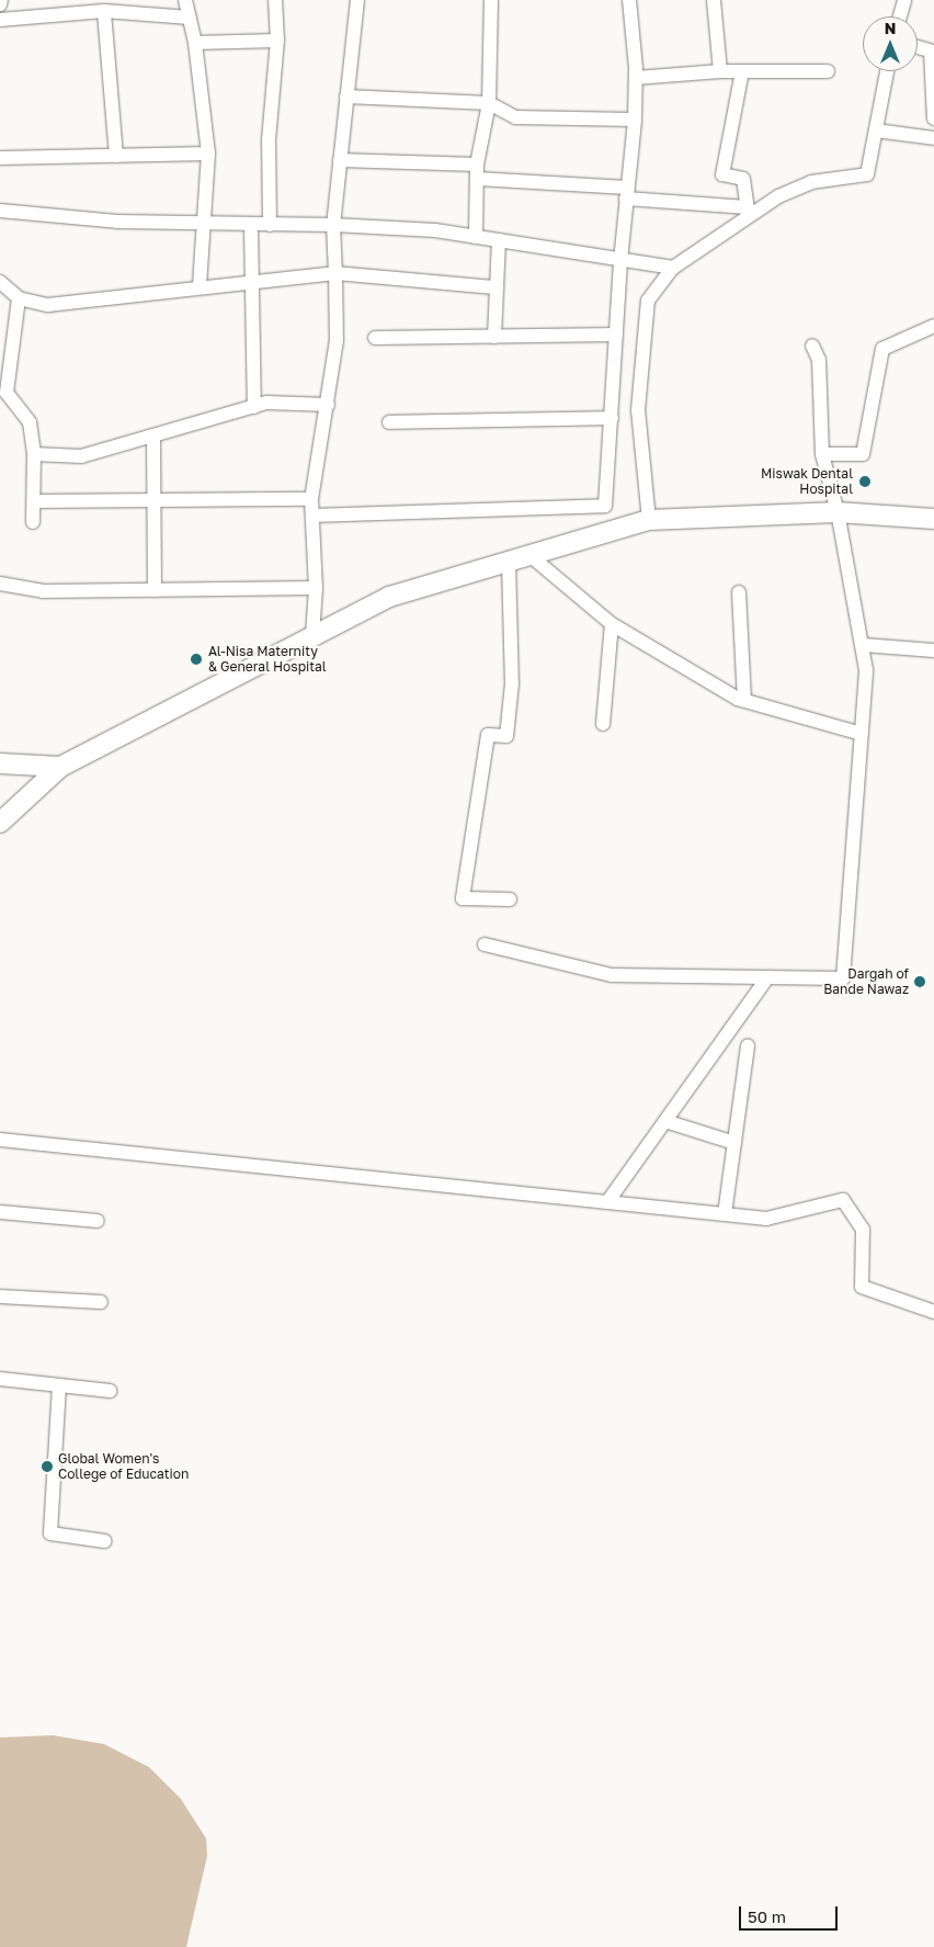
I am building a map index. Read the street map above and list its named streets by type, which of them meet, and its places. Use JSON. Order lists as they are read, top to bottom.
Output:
{
  "places": [
    "Miswak Dental Hospital",
    "Al-Nisa Maternity & General Hospital",
    "Dargah of Bande Nawaz",
    "Global Women's College of Education"
  ],
  "scale_bar": "50 m",
  "north": "top"
}
